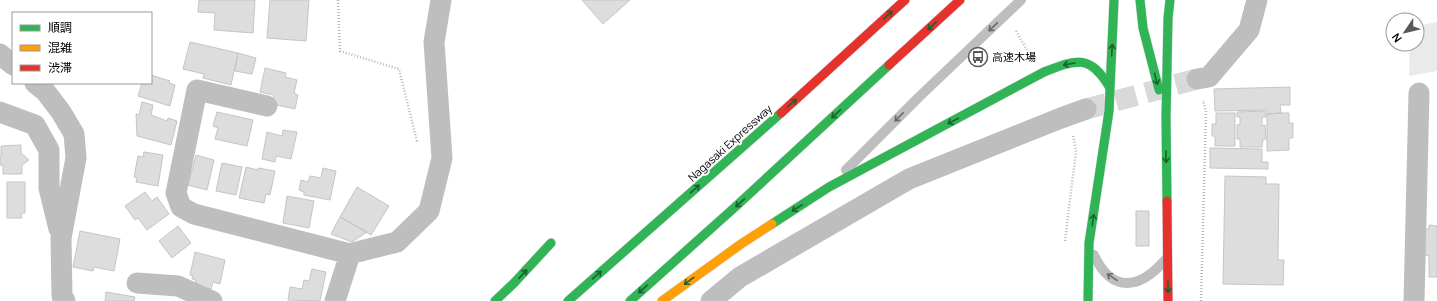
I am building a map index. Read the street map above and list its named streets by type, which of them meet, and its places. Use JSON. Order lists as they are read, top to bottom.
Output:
{
  "streets": {
    "highway": ["Nagasaki Expressway"]
  },
  "places": {
    "bus stop": ["高速木場"]
  },
  "legend": ["順調", "混雑", "渋滞"],
  "north": "bottom left"
}
